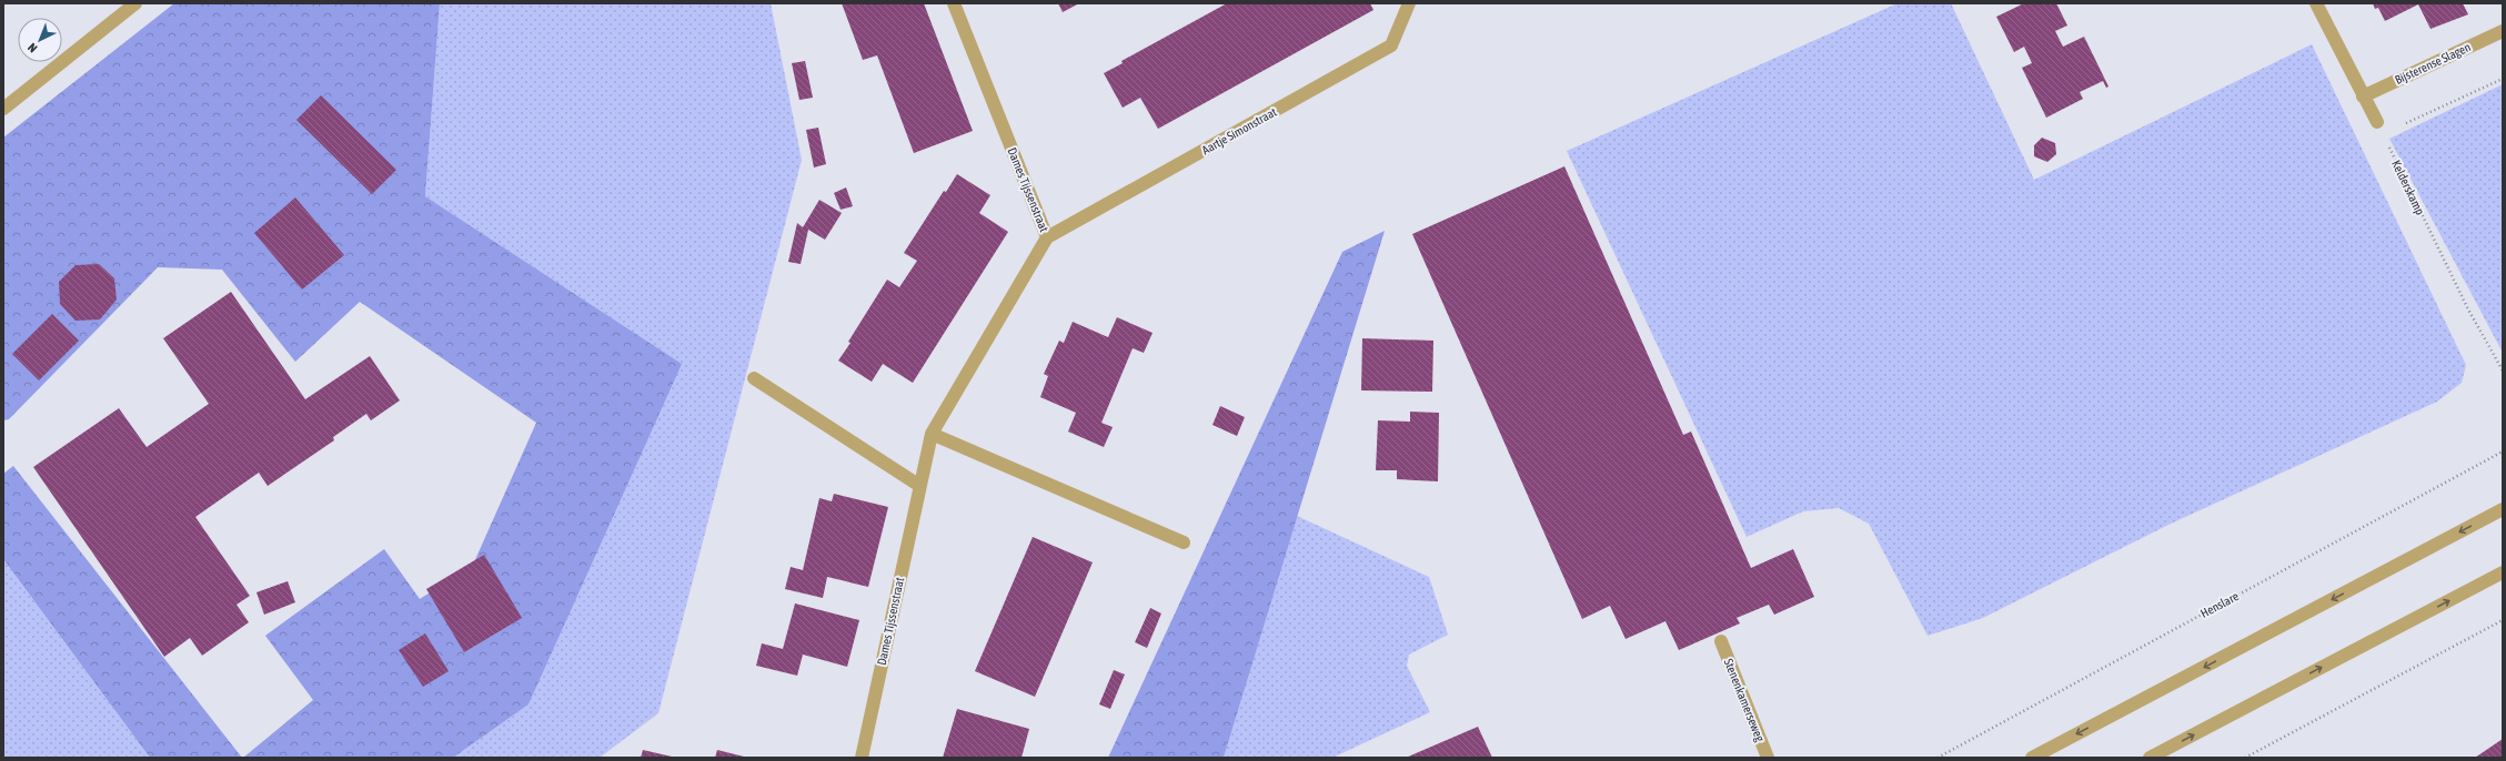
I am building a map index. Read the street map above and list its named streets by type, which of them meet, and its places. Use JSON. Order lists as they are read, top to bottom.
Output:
{
  "streets": {
    "street": [
      "Bijsterense Slagen",
      "Aartje Simonstraat",
      "Dames Tijssenstraat",
      "Stenenkamerseweg"
    ],
    "path": ["Kelderskamp", "Henslare"]
  },
  "crossings": [
    ["Aartje Simonstraat", "Dames Tijssenstraat"]
  ],
  "north": "bottom left"
}
